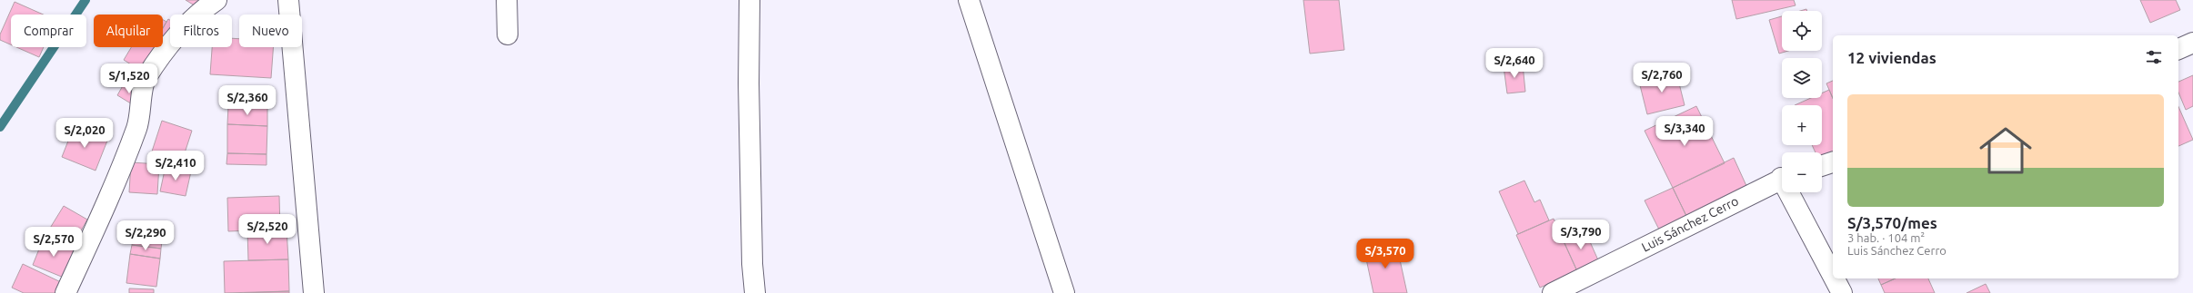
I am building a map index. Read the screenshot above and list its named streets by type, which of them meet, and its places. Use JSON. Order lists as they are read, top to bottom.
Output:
{
  "streets": {
    "street": ["Luis Sánchez Cerro"]
  },
  "page": {
    "map_buttons": ["+", "−"],
    "chip": [
      "Comprar",
      "Alquilar",
      "Filtros",
      "Nuevo"
    ],
    "heading": "12 viviendas",
    "price": [
      "S/2,640",
      "S/2,760",
      "S/1,520",
      "S/2,360",
      "S/3,340",
      "S/2,020",
      "S/2,410",
      "S/2,520",
      "S/3,790",
      "S/2,290",
      "S/2,570",
      "S/3,570"
    ],
    "list": [
      {
        "name": "S/3,570/mes",
        "note": "3 hab. · 104 m² · Luis Sánchez Cerro"
      }
    ]
  }
}
